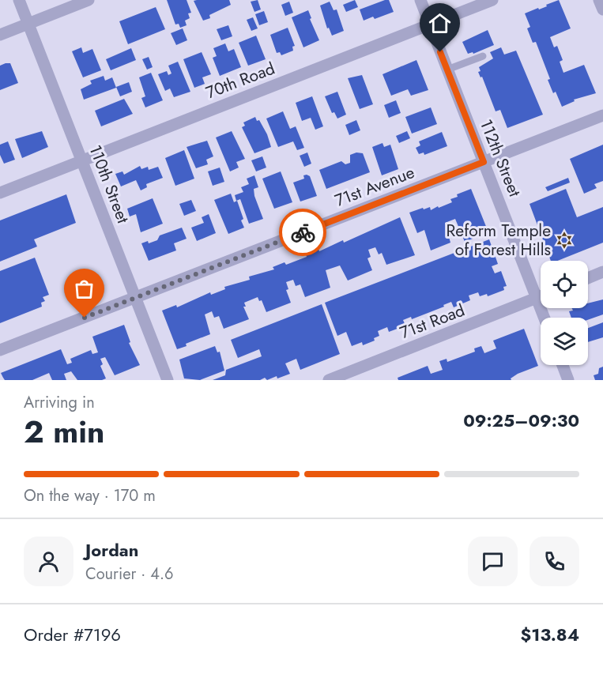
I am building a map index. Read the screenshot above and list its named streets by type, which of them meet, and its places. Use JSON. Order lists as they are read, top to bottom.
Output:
{
  "streets": {
    "street": [
      "70th Road",
      "112th Street",
      "110th Street",
      "71st Avenue",
      "71st Road"
    ]
  },
  "crossings": [
    ["70th Road", "112th Street"],
    ["70th Road", "110th Street"],
    ["112th Street", "71st Avenue"],
    ["110th Street", "71st Avenue"]
  ],
  "places": {
    "synagogue": ["Reform Temple of Forest Hills"]
  },
  "page": {
    "heading": ["2 min", "Arriving in", "09:25–09:30"],
    "panel": [
      "Jordan",
      "Courier · 4.6",
      "Order #7196",
      "$13.84"
    ],
    "bar": "On the way · 170 m"
  }
}
